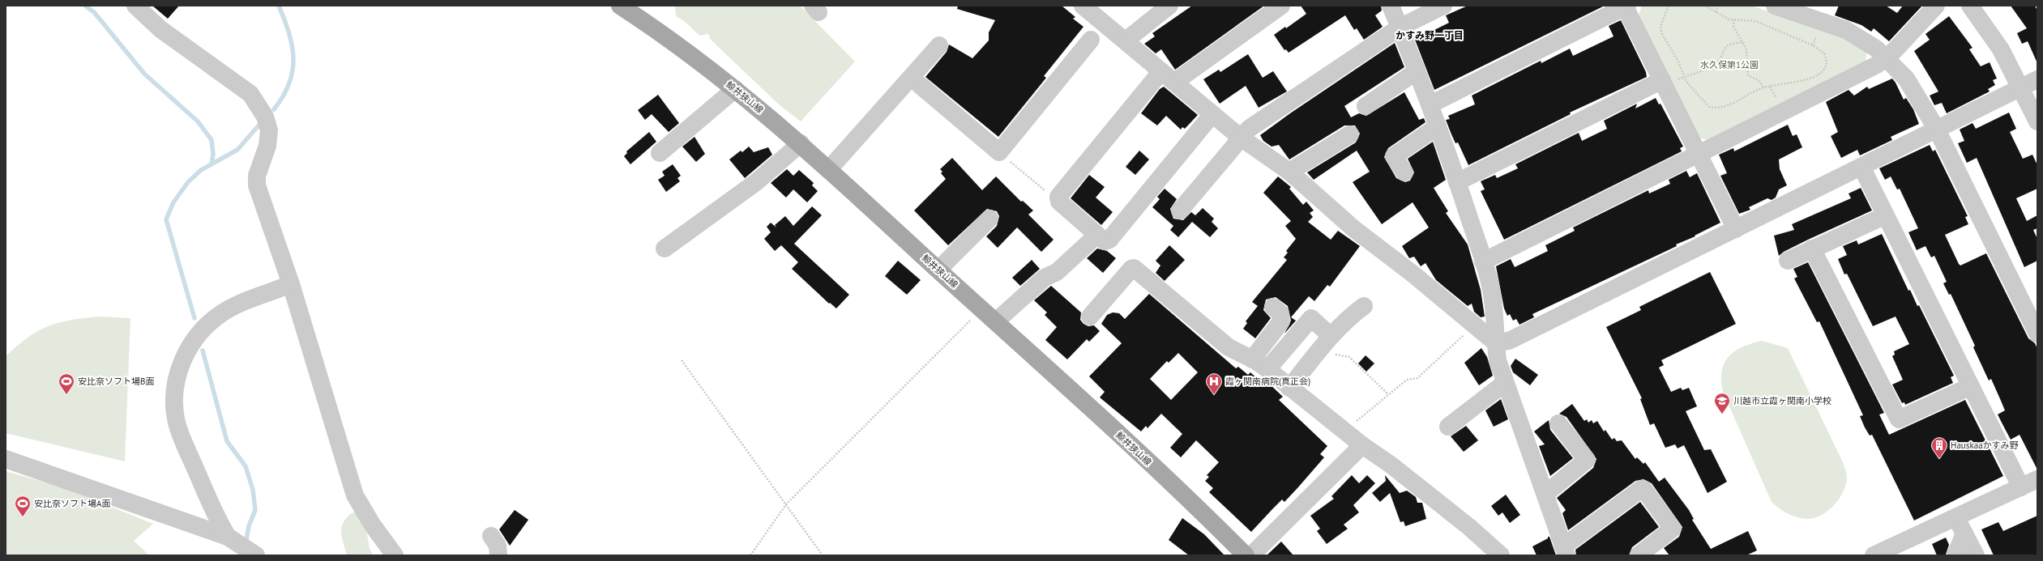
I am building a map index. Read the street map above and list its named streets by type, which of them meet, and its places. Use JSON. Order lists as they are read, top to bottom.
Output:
{
  "streets": {
    "main road": ["鯨井狭山線"]
  },
  "districts": ["かすみ野一丁目"],
  "parks": ["水久保第1公園"],
  "places": {
    "sports": ["安比奈ソフト場B面", "安比奈ソフト場A面"],
    "hospital": ["霞ヶ関南病院(真正会)"],
    "school or university": ["川越市立霞ヶ関南小学校"],
    "building": ["Hauskaaかすみ野"]
  }
}
